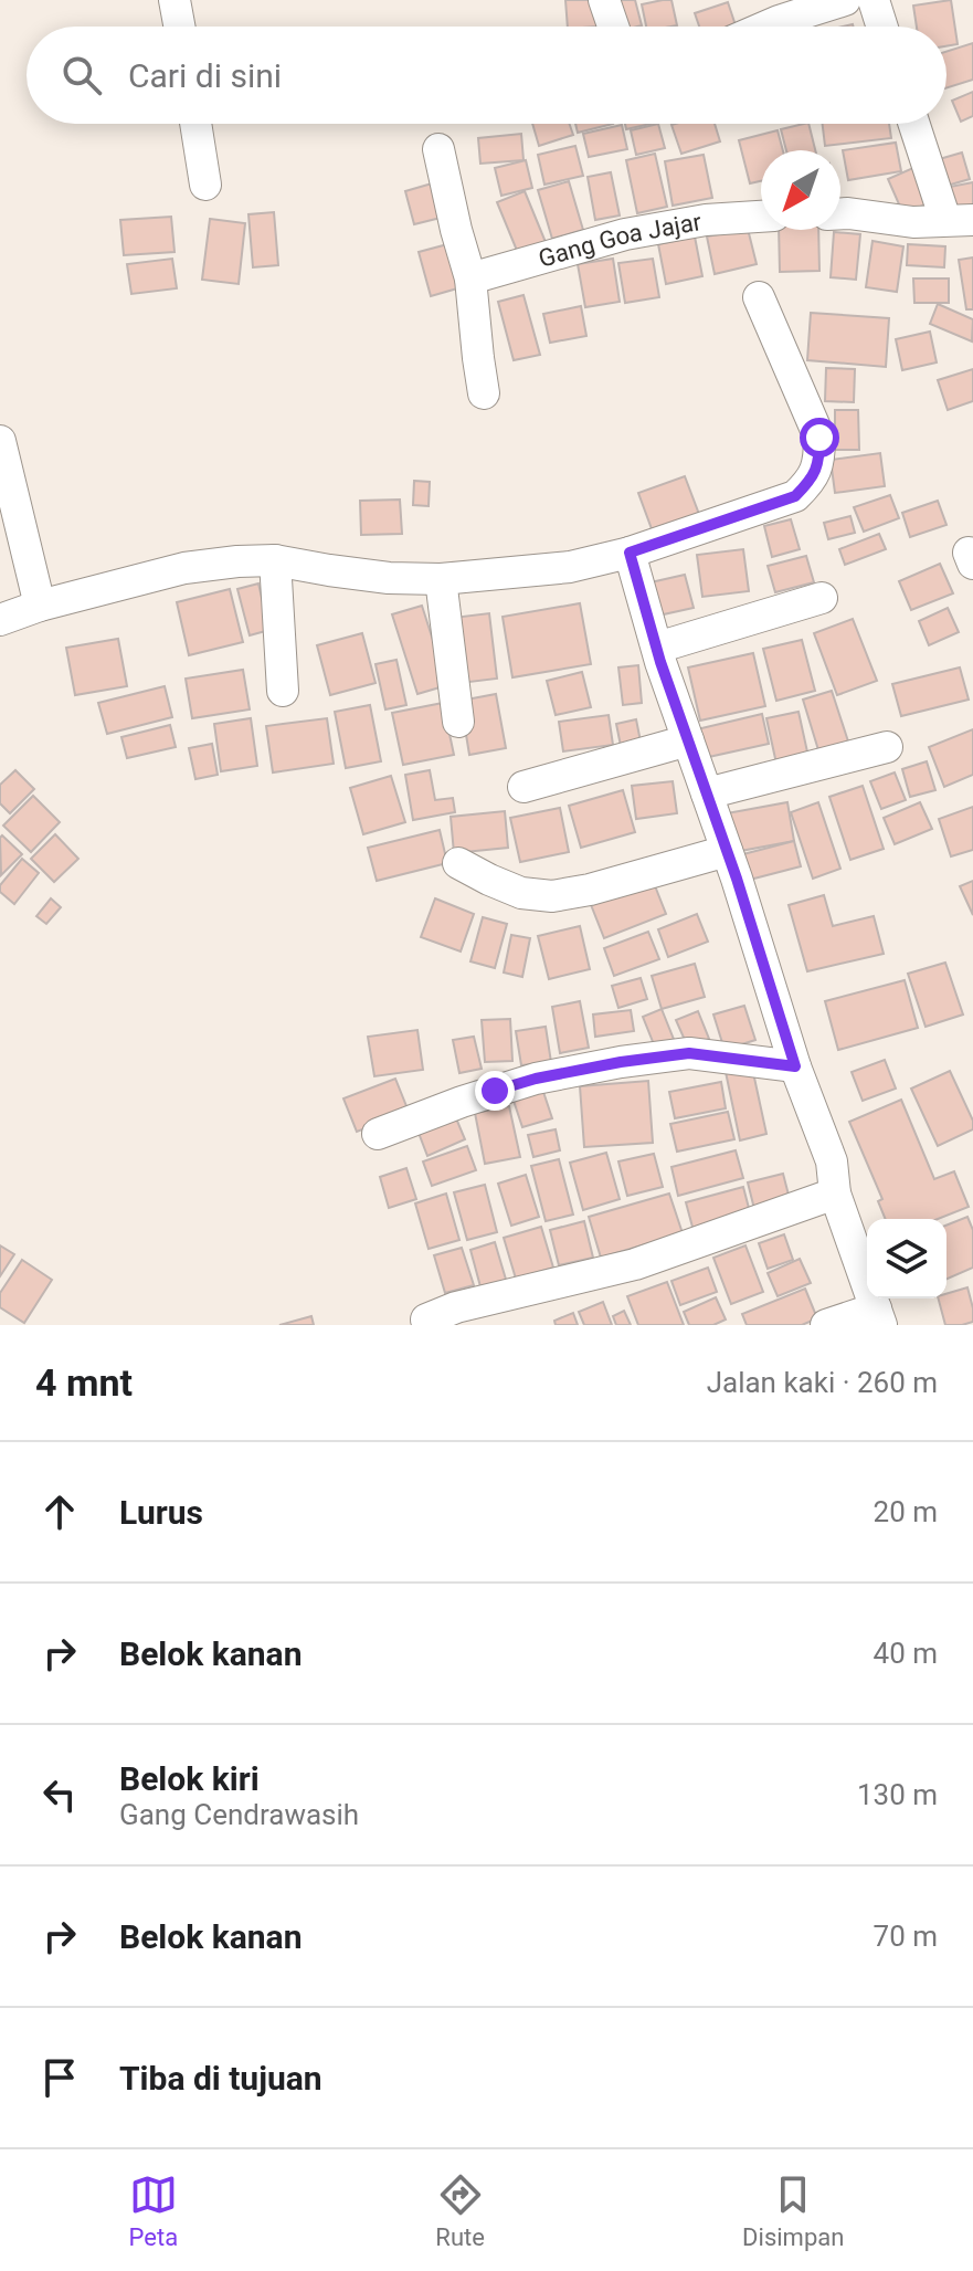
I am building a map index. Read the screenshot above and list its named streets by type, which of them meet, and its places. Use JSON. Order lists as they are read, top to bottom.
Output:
{
  "streets": {
    "street": ["Gang Goa Jajar"]
  },
  "north": "bottom left",
  "page": {
    "search": "Cari di sini",
    "heading": ["4 mnt", "Jalan kaki · 260 m"],
    "list": [
      ["Lurus", "20 m"],
      ["Belok kanan", "40 m"],
      ["Belok kiri", "Gang Cendrawasih", "130 m"],
      ["Belok kanan", "70 m"],
      "Tiba di tujuan"
    ],
    "nav": ["Peta", "Rute", "Disimpan"]
  }
}
